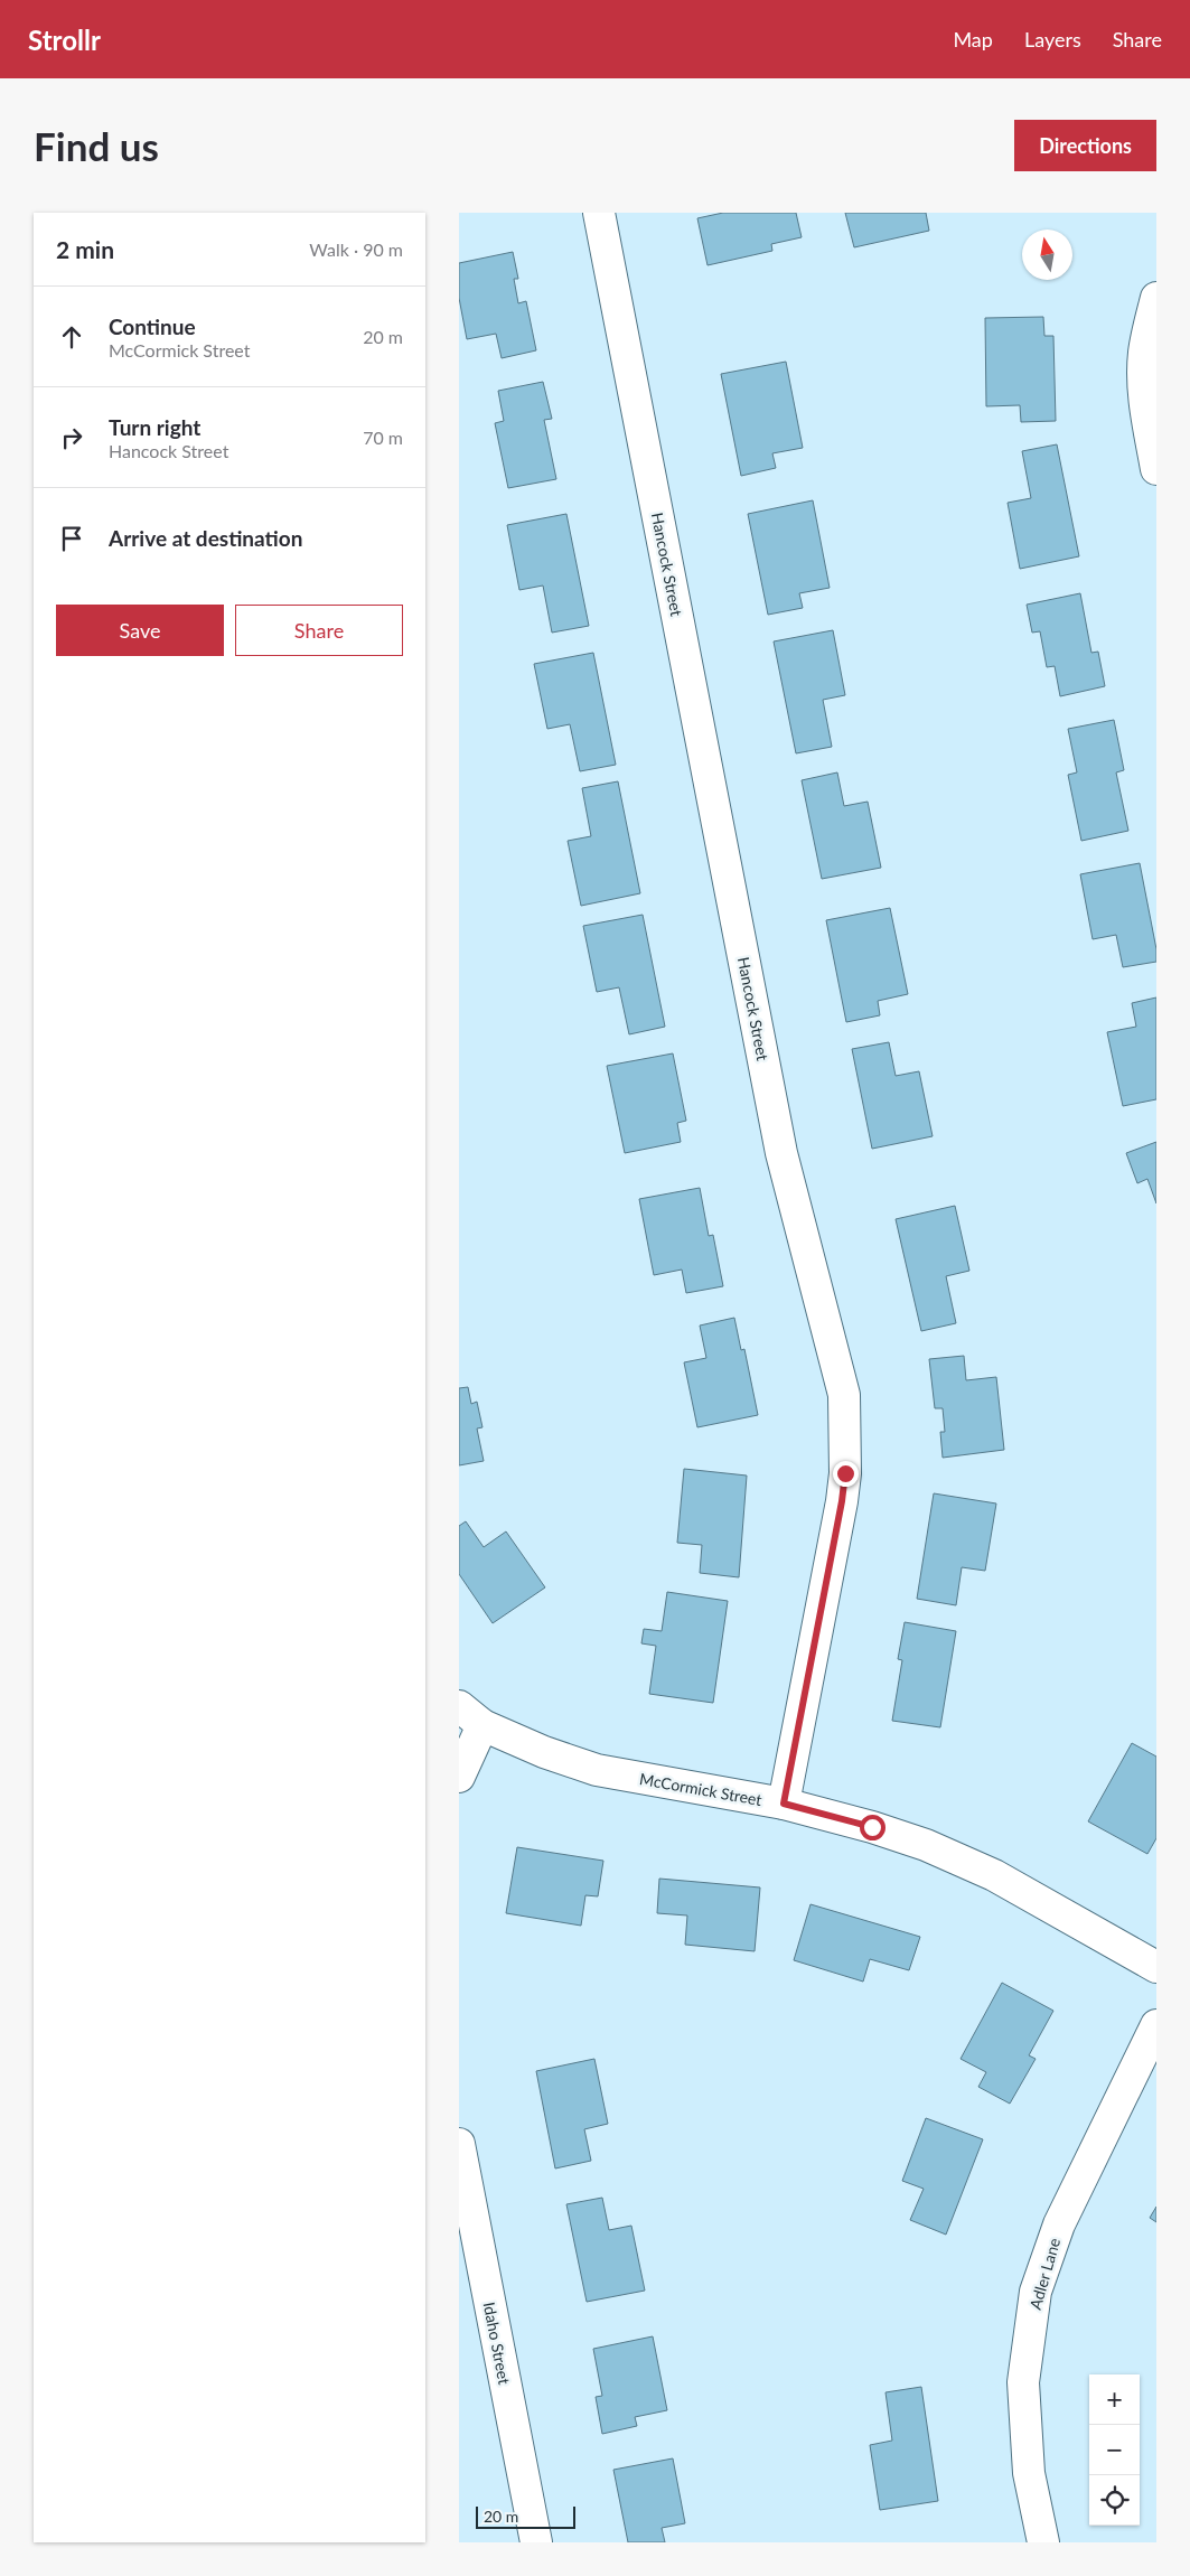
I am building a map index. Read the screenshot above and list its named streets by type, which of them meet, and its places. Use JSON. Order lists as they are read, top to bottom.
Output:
{
  "streets": {
    "street": [
      "Hancock Street",
      "McCormick Street",
      "Adler Lane",
      "Idaho Street"
    ]
  },
  "crossings": [
    ["Hancock Street", "McCormick Street"]
  ],
  "scale_bar": "20 m",
  "north": "top",
  "page": {
    "header": "Strollr",
    "nav": ["Map", "Layers", "Share"],
    "buttons": [
      "Directions",
      ["Save", "Share"]
    ],
    "title": "Find us",
    "heading": ["2 min", "Walk · 90 m"],
    "list": [
      ["Continue", "McCormick Street", "20 m"],
      ["Turn right", "Hancock Street", "70 m"],
      "Arrive at destination"
    ],
    "map_buttons": ["+", "−"],
    "scale": "20 m"
  }
}
